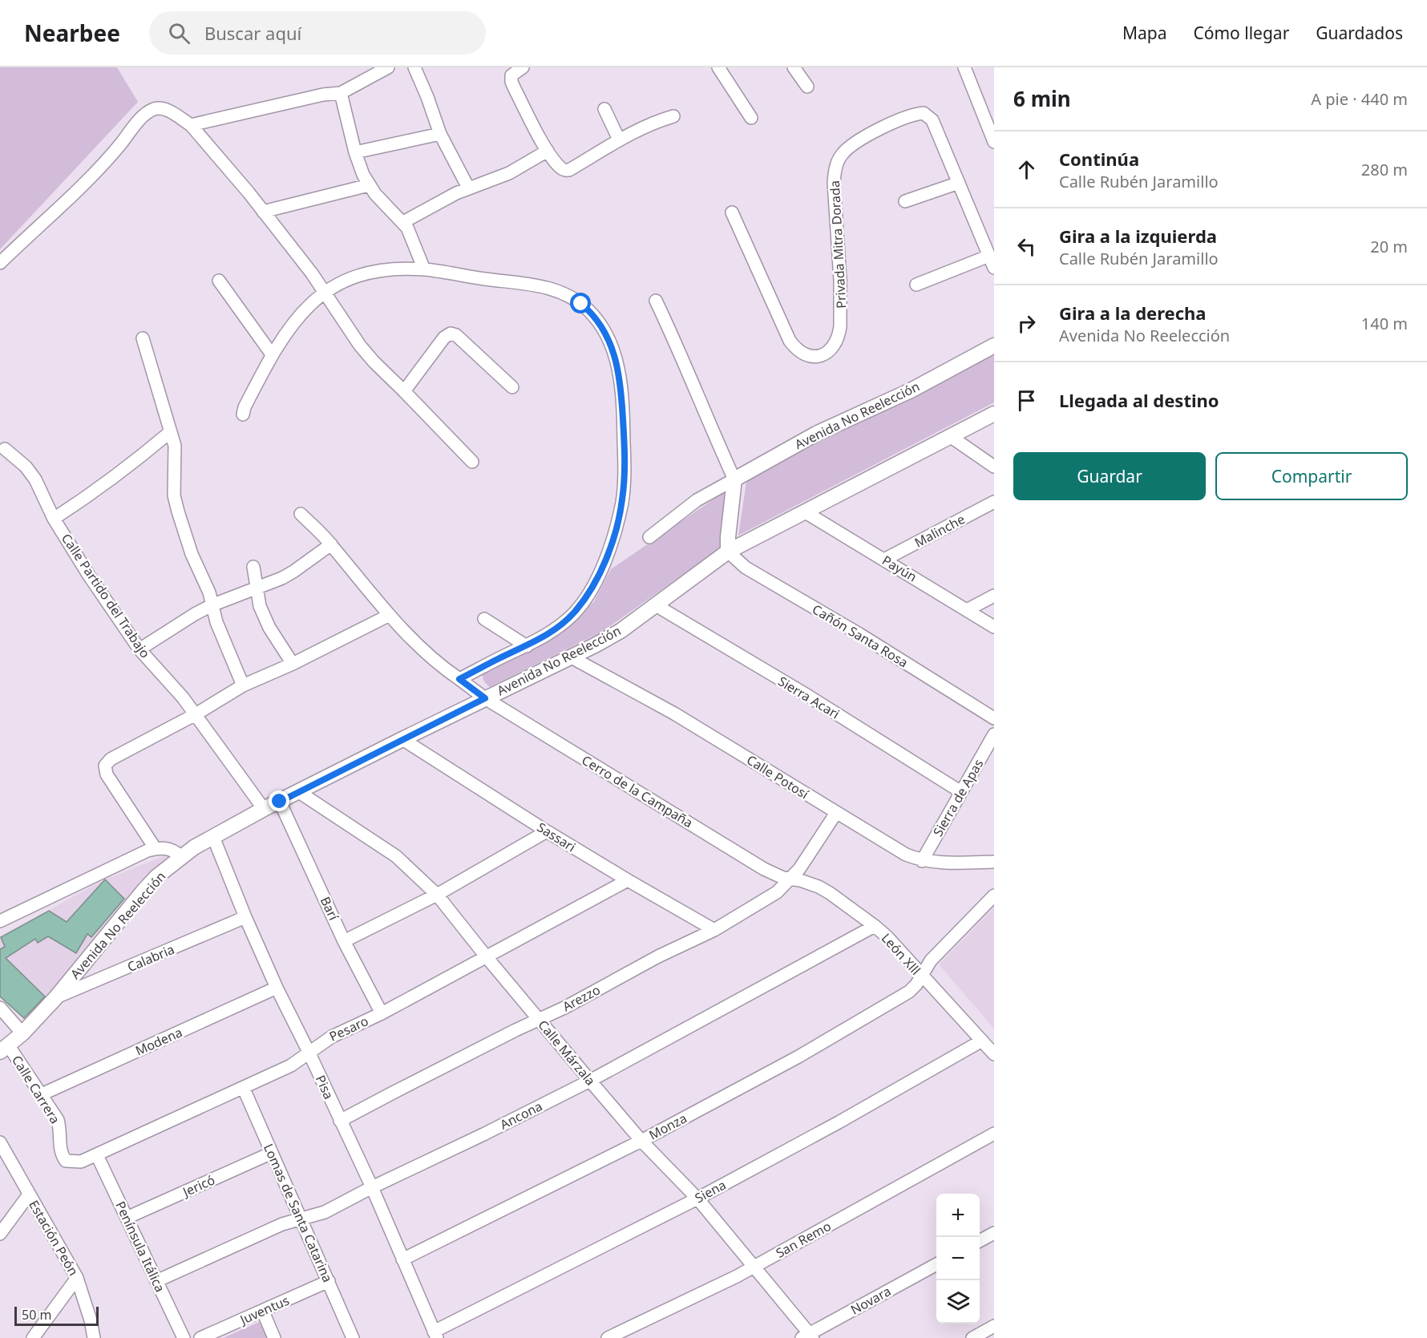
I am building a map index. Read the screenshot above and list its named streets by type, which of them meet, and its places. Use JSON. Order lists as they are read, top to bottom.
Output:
{
  "streets": {
    "street": [
      "Privada Mitra Dorada",
      "Avenida No Reelección",
      "Malinche",
      "Payún",
      "Calle Partido del Trabajo",
      "Cañón Santa Rosa",
      "Sierra Acari",
      "Calle Potosí",
      "Cerro de la Campaña",
      "Sierra de Apas",
      "Sassari",
      "Barí",
      "León Xlll",
      "Calabria",
      "Arezzo",
      "Pesaro",
      "Modena",
      "Calle Márzala",
      "Pisa",
      "Calle Carrera",
      "Ancona",
      "Monza",
      "Jericó",
      "Siena",
      "Lomas de Santa Catarina",
      "Estación Peón",
      "San Remo",
      "Península Itálica",
      "Novara",
      "Juventus"
    ]
  },
  "crossings": [
    ["Avenida No Reelección", "Payún"],
    ["Avenida No Reelección", "Calle Partido del Trabajo"],
    ["Avenida No Reelección", "Cañón Santa Rosa"],
    ["Avenida No Reelección", "Sierra Acari"],
    ["Avenida No Reelección", "Calle Potosí"],
    ["Avenida No Reelección", "Cerro de la Campaña"],
    ["Avenida No Reelección", "Sassari"],
    ["Avenida No Reelección", "Barí"],
    ["Avenida No Reelección", "Calabria"],
    ["Avenida No Reelección", "Calle Márzala"],
    ["Avenida No Reelección", "Pisa"],
    ["Avenida No Reelección", "Calle Carrera"],
    ["Malinche", "Payún"],
    ["Sierra Acari", "Sierra de Apas"],
    ["Calle Potosí", "Sierra de Apas"],
    ["Calle Potosí", "Arezzo"],
    ["Cerro de la Campaña", "León Xlll"],
    ["Cerro de la Campaña", "Arezzo"],
    ["Sassari", "Arezzo"],
    ["Sassari", "Pesaro"],
    ["Barí", "Pesaro"],
    ["León Xlll", "Arezzo"],
    ["León Xlll", "Ancona"],
    ["León Xlll", "Monza"],
    ["León Xlll", "Siena"],
    ["Calabria", "Pisa"],
    ["Arezzo", "Calle Márzala"],
    ["Arezzo", "Pisa"],
    ["Pesaro", "Calle Márzala"],
    ["Pesaro", "Pisa"],
    ["Pesaro", "Calle Carrera"],
    ["Pesaro", "Lomas de Santa Catarina"],
    ["Pesaro", "Península Itálica"],
    ["Modena", "Pisa"],
    ["Modena", "Calle Carrera"],
    ["Calle Márzala", "Ancona"],
    ["Calle Márzala", "Monza"],
    ["Calle Márzala", "Siena"],
    ["Calle Márzala", "San Remo"],
    ["Calle Márzala", "Novara"],
    ["Pisa", "Ancona"],
    ["Pisa", "Monza"],
    ["Pisa", "Siena"],
    ["Ancona", "Lomas de Santa Catarina"],
    ["Ancona", "Península Itálica"],
    ["Jericó", "Lomas de Santa Catarina"],
    ["Jericó", "Península Itálica"],
    ["Lomas de Santa Catarina", "Juventus"]
  ],
  "scale_bar": "50 m",
  "page": {
    "header": "Nearbee",
    "search": "Buscar aquí",
    "nav": ["Mapa", "Cómo llegar", "Guardados"],
    "heading": ["6 min", "A pie · 440 m"],
    "list": [
      ["Continúa", "Calle Rubén Jaramillo", "280 m"],
      ["Gira a la izquierda", "Calle Rubén Jaramillo", "20 m"],
      ["Gira a la derecha", "Avenida No Reelección", "140 m"],
      "Llegada al destino"
    ],
    "buttons": ["Guardar", "Compartir"],
    "map_buttons": ["+", "−"],
    "scale": "50 m"
  }
}
